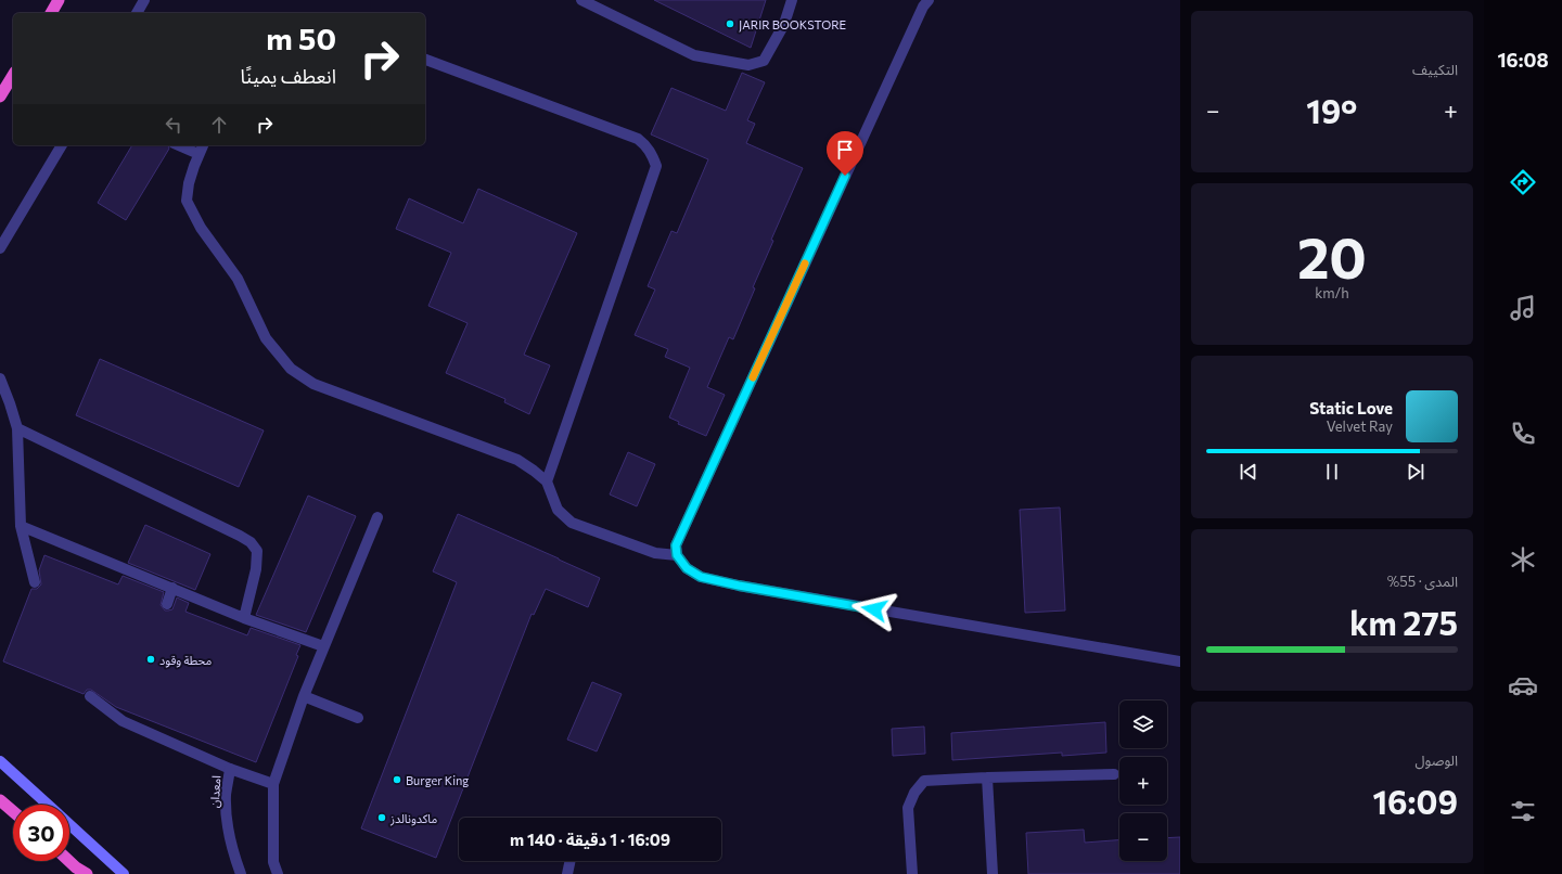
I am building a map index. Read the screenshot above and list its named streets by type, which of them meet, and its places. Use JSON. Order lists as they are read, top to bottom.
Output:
{
  "streets": {
    "street": ["امعدان"]
  },
  "places": [
    "JARIR BOOKSTORE",
    "محطة وقود",
    "Burger King",
    "ماكدونالدز"
  ],
  "page": {
    "tabs": "16:08",
    "tile": [
      "التكييف",
      ["20", "km/h"],
      ["المدى · 55%", "275 km"],
      ["الوصول", "16:09"]
    ],
    "turn": ["50 m", "انعطف يمينًا"],
    "heat": ["−", "19°", "+"],
    "song": ["Static Love", "Velvet Ray"],
    "map_buttons": ["+", "−"],
    "limit": "30",
    "trip": "16:09 · 1 دقيقة · 140 m"
  }
}
